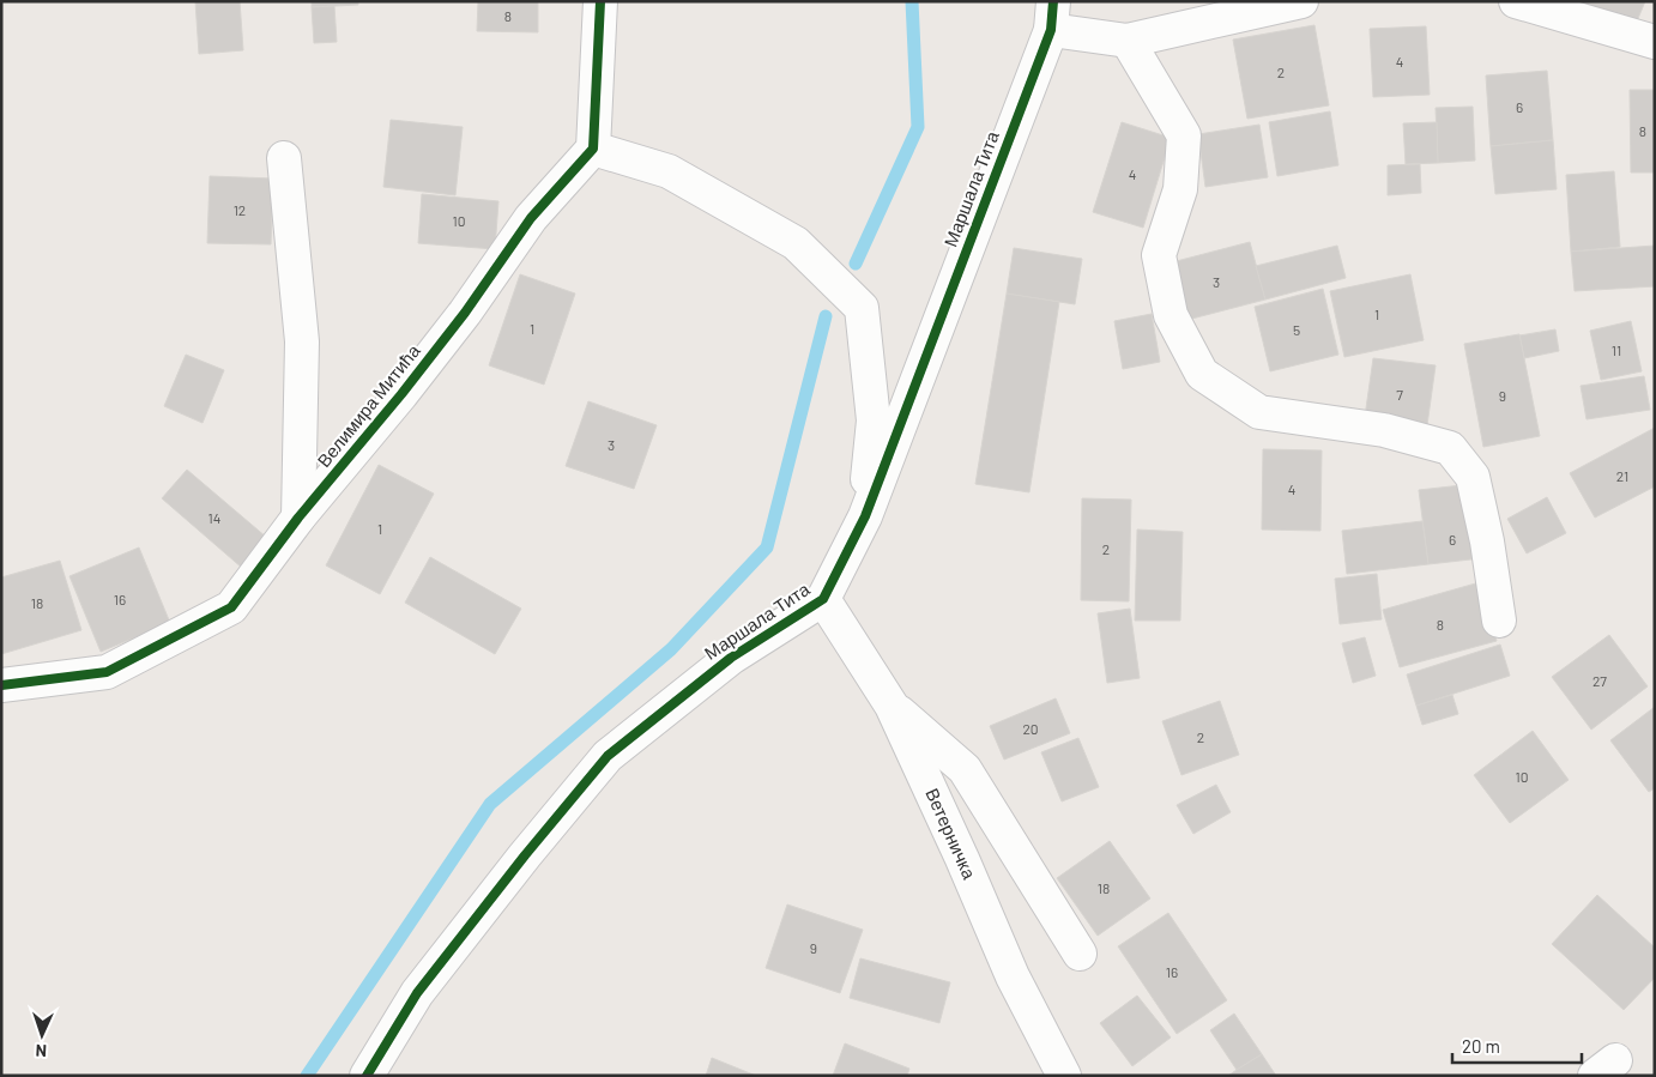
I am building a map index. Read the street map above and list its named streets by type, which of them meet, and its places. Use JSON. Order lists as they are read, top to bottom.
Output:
{
  "streets": {
    "street": ["Маршала Тита", "Велимира Митића", "Ветерничка"]
  },
  "crossings": [
    ["Маршала Тита", "Ветерничка"]
  ],
  "house_numbers": [
    "8",
    "4",
    "2",
    "6",
    "8",
    "4",
    "12",
    "10",
    "3",
    "1",
    "1",
    "5",
    "11",
    "7",
    "9",
    "3",
    "21",
    "4",
    "14",
    "1",
    "6",
    "2",
    "16",
    "18",
    "8",
    "27",
    "20",
    "2",
    "10",
    "18",
    "9",
    "16"
  ],
  "scale_bar": "20 m",
  "north": "bottom"
}
